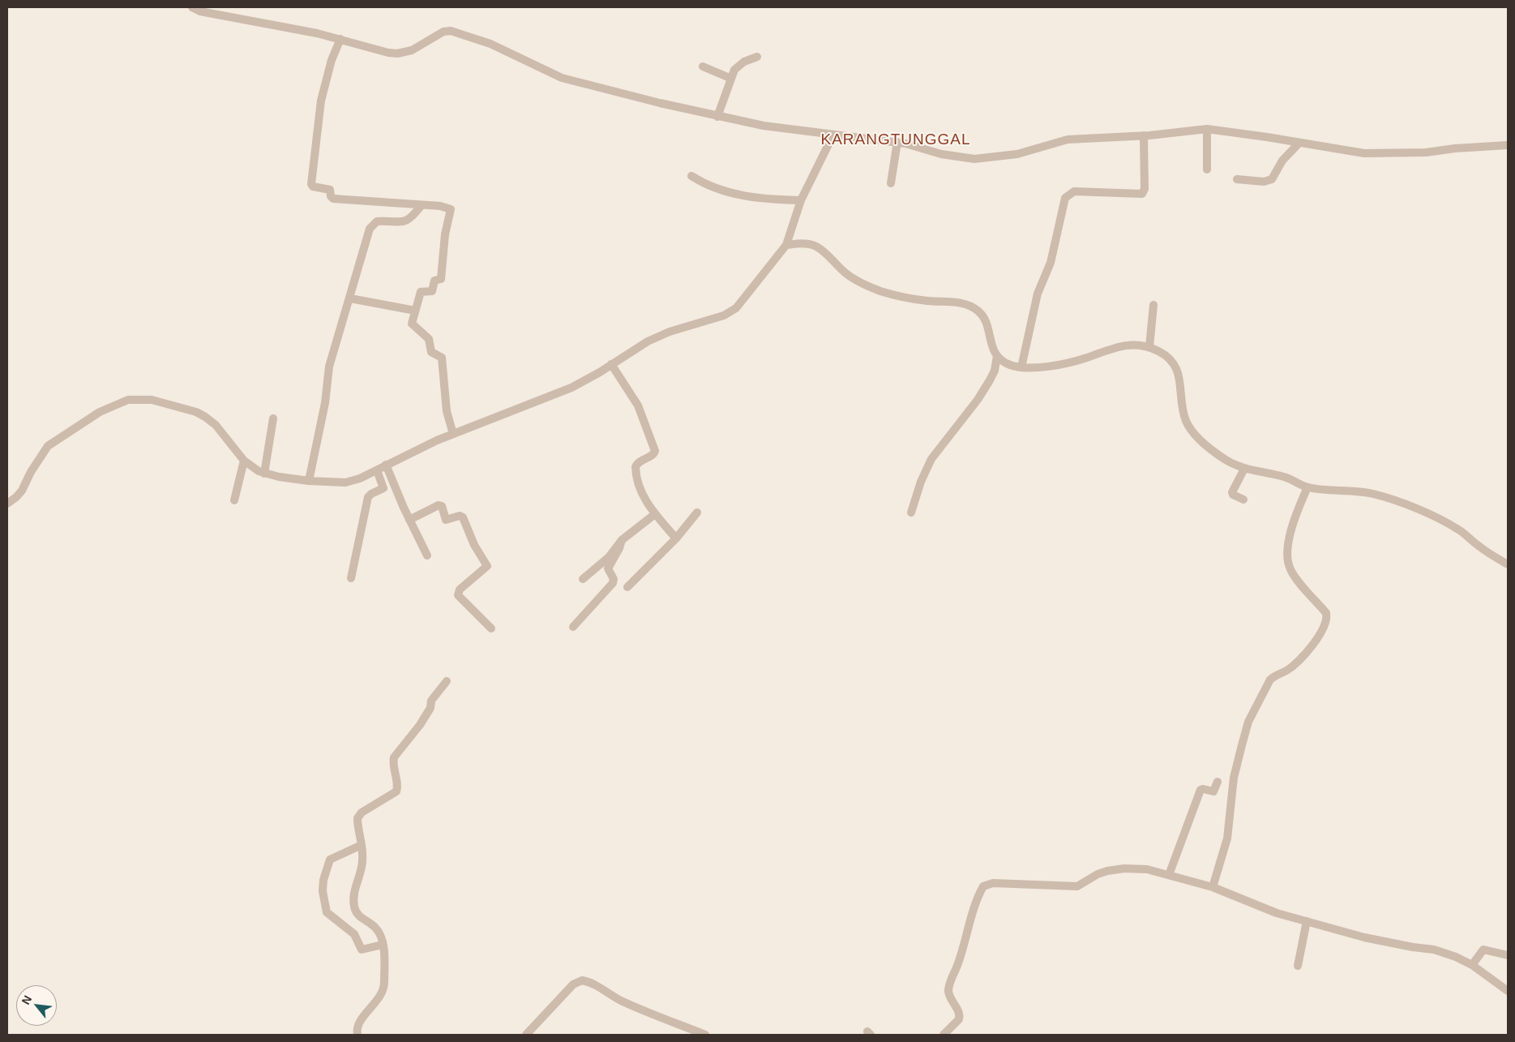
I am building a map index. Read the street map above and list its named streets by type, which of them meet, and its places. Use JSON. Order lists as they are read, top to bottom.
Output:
{
  "districts": ["KARANGTUNGGAL"],
  "north": "top left"
}
